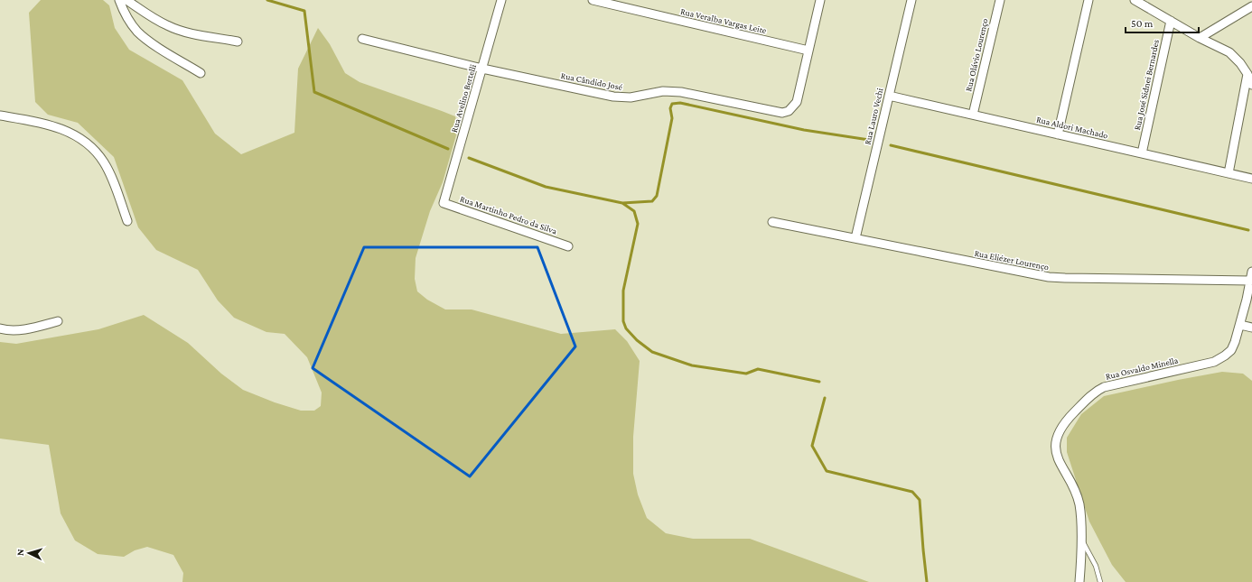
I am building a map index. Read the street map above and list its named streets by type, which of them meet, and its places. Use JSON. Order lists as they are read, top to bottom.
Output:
{
  "streets": {
    "street": [
      "Rua Veralba Vargas Leite",
      "Rua Olávio Lourenço",
      "Rua Cândido José",
      "Rua José Sidnei Bernardes",
      "Rua Avelino Bertelli",
      "Rua Lauro Vechi",
      "Rua Aldori Machado",
      "Rua Martinho Pedro da Silva",
      "Rua Eliézer Lourenço",
      "Rua Osvaldo Minella"
    ]
  },
  "crossings": [
    ["Rua Veralba Vargas Leite", "Rua Cândido José"],
    ["Rua Olávio Lourenço", "Rua Aldori Machado"],
    ["Rua Cândido José", "Rua Avelino Bertelli"],
    ["Rua José Sidnei Bernardes", "Rua Aldori Machado"],
    ["Rua Avelino Bertelli", "Rua Martinho Pedro da Silva"],
    ["Rua Lauro Vechi", "Rua Aldori Machado"],
    ["Rua Lauro Vechi", "Rua Eliézer Lourenço"],
    ["Rua Eliézer Lourenço", "Rua Osvaldo Minella"]
  ],
  "scale_bar": "50 m",
  "north": "left"
}
